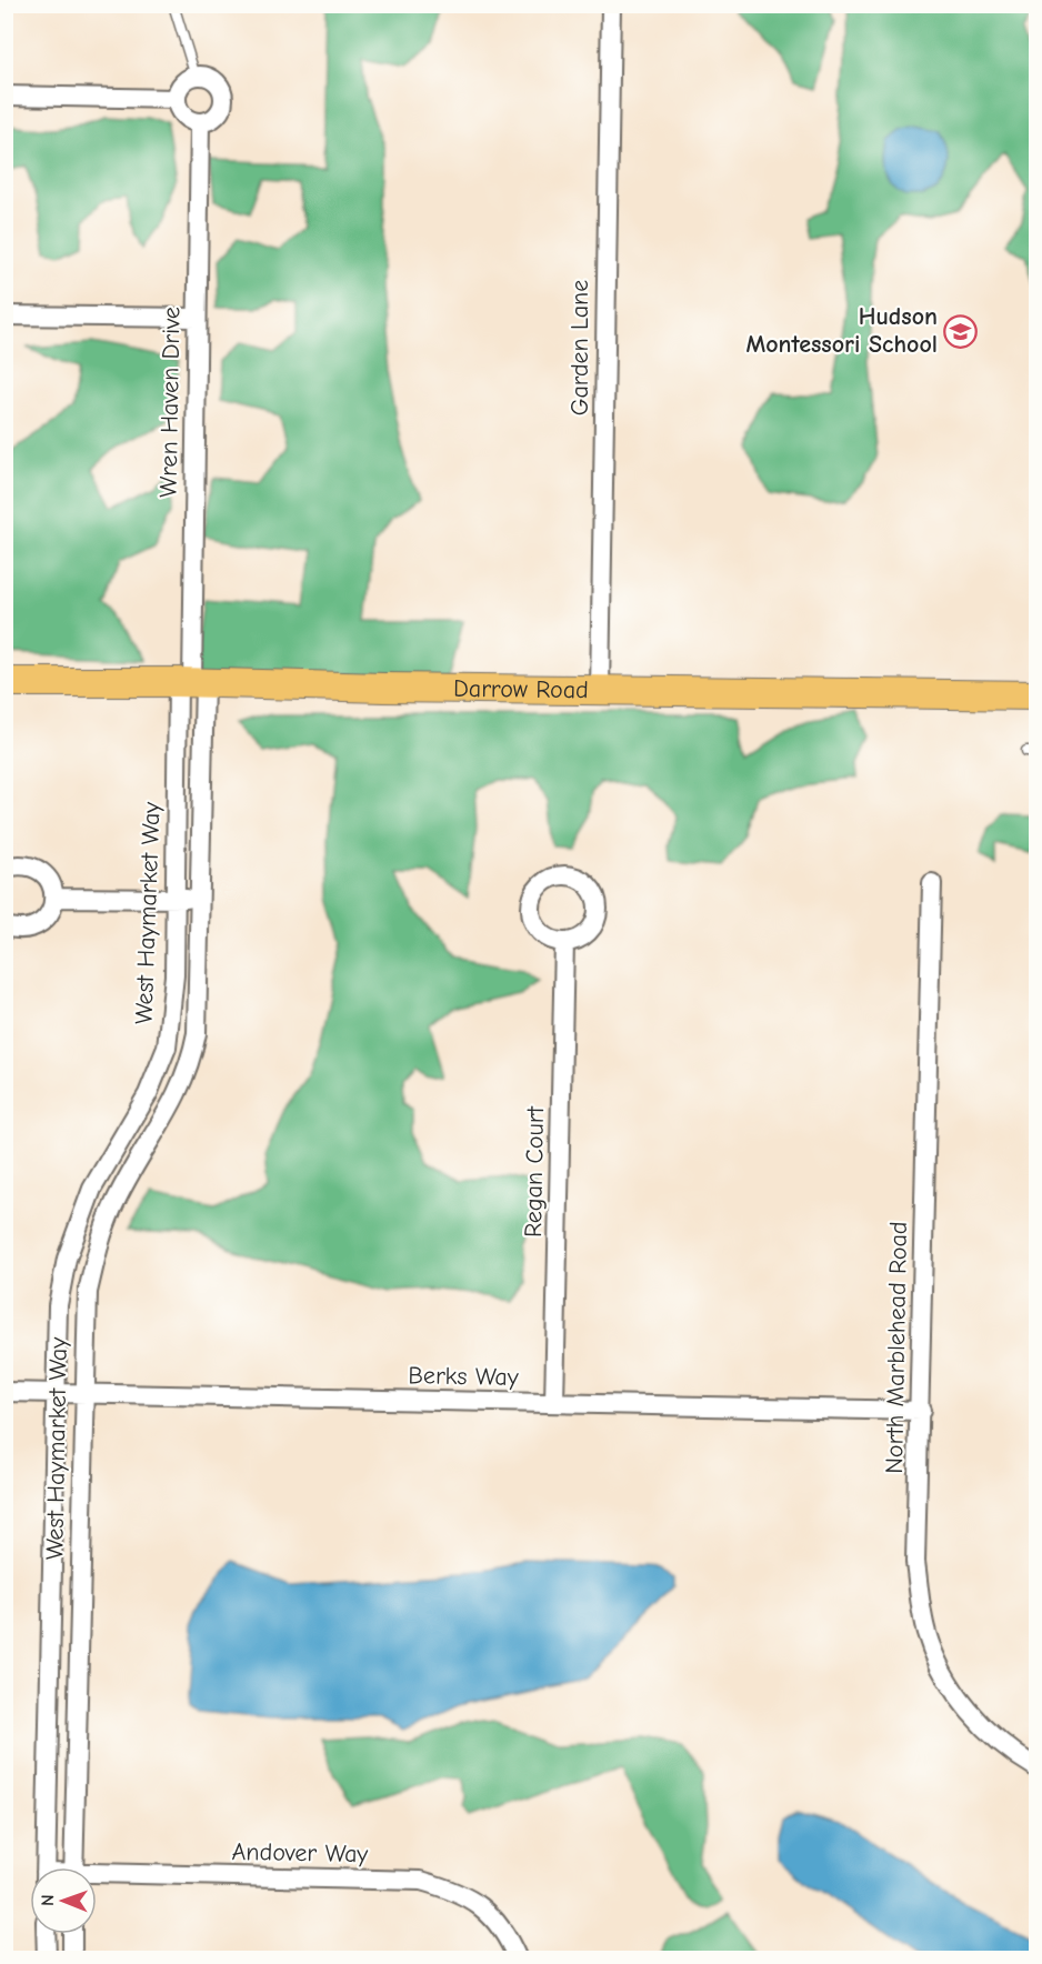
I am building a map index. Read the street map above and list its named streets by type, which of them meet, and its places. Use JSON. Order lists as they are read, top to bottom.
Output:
{
  "streets": {
    "main road": ["Darrow Road"],
    "street": [
      "Garden Lane",
      "Wren Haven Drive",
      "West Haymarket Way",
      "Regan Court",
      "North Marblehead Road",
      "Berks Way",
      "Andover Way"
    ]
  },
  "crossings": [
    ["Garden Lane", "Darrow Road"],
    ["Wren Haven Drive", "Darrow Road"],
    ["Wren Haven Drive", "West Haymarket Way"],
    ["Darrow Road", "West Haymarket Way"],
    ["West Haymarket Way", "Berks Way"],
    ["Regan Court", "Berks Way"],
    ["North Marblehead Road", "Berks Way"]
  ],
  "places": {
    "school or university": ["Hudson Montessori School"]
  },
  "north": "left"
}
